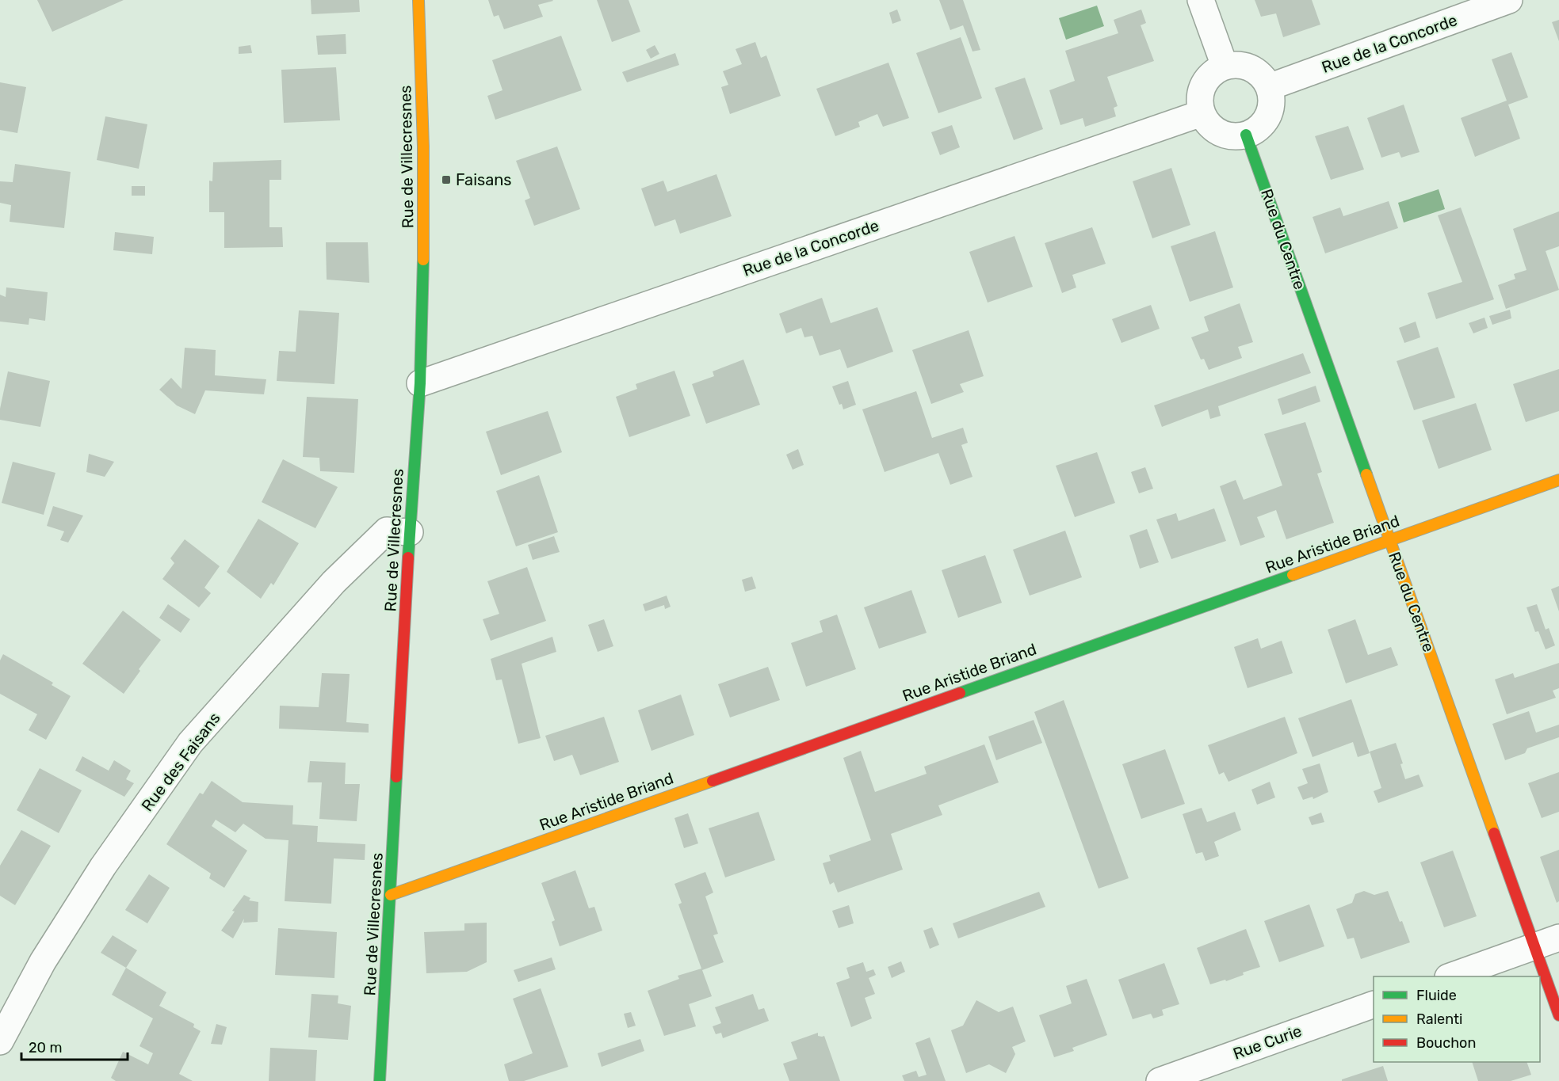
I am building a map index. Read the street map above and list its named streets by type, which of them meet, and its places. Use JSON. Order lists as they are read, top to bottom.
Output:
{
  "streets": {
    "street": [
      "Rue de la Concorde",
      "Rue de Villecresnes",
      "Rue du Centre",
      "Rue Aristide Briand",
      "Rue des Faisans",
      "Rue Curie"
    ]
  },
  "crossings": [
    ["Rue de la Concorde", "Rue de Villecresnes"],
    ["Rue de la Concorde", "Rue du Centre"],
    ["Rue de Villecresnes", "Rue Aristide Briand"],
    ["Rue de Villecresnes", "Rue des Faisans"],
    ["Rue du Centre", "Rue Aristide Briand"]
  ],
  "places": {
    "transit": ["Faisans"]
  },
  "legend": ["Fluide", "Ralenti", "Bouchon"],
  "scale_bar": "20 m"
}
